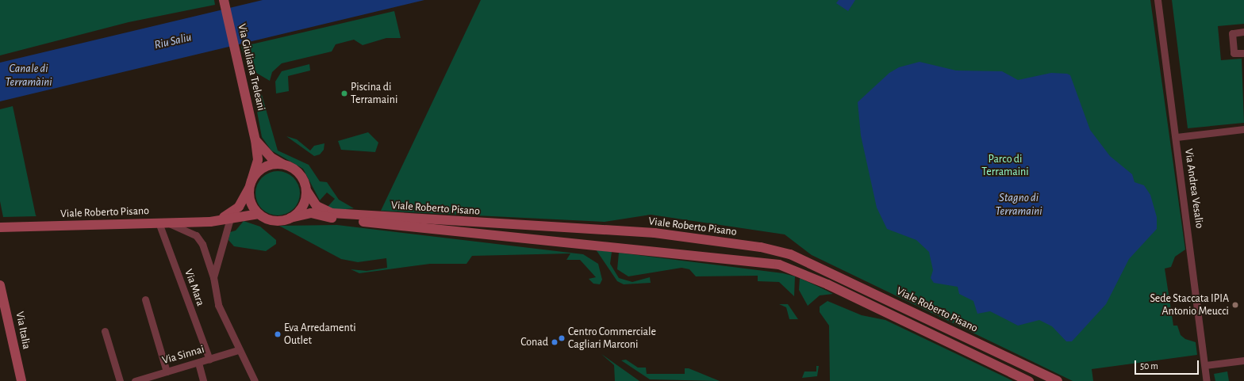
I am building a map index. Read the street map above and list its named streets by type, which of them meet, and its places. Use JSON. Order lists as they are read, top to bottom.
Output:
{
  "streets": {
    "main road": ["Via Giuliana Treleani", "Viale Roberto Pisano", "Via Italia"],
    "street": ["Via Andrea Vesalio", "Via Mara", "Via Sinnai"]
  },
  "crossings": [
    ["Via Giuliana Treleani", "Viale Roberto Pisano"],
    ["Viale Roberto Pisano", "Via Mara"],
    ["Via Mara", "Via Sinnai"]
  ],
  "water": ["Riu Saliu", "Canale di Terramàini", "Stagno di Terramaini"],
  "parks": ["Parco di Terramaini"],
  "places": [
    "Piscina di Terramaini",
    "Sede Staccata IPIA Antonio Meucci",
    "Eva Arredamenti Outlet",
    "Centro Commerciale Cagliari Marconi",
    "Conad"
  ],
  "scale_bar": "50 m"
}
